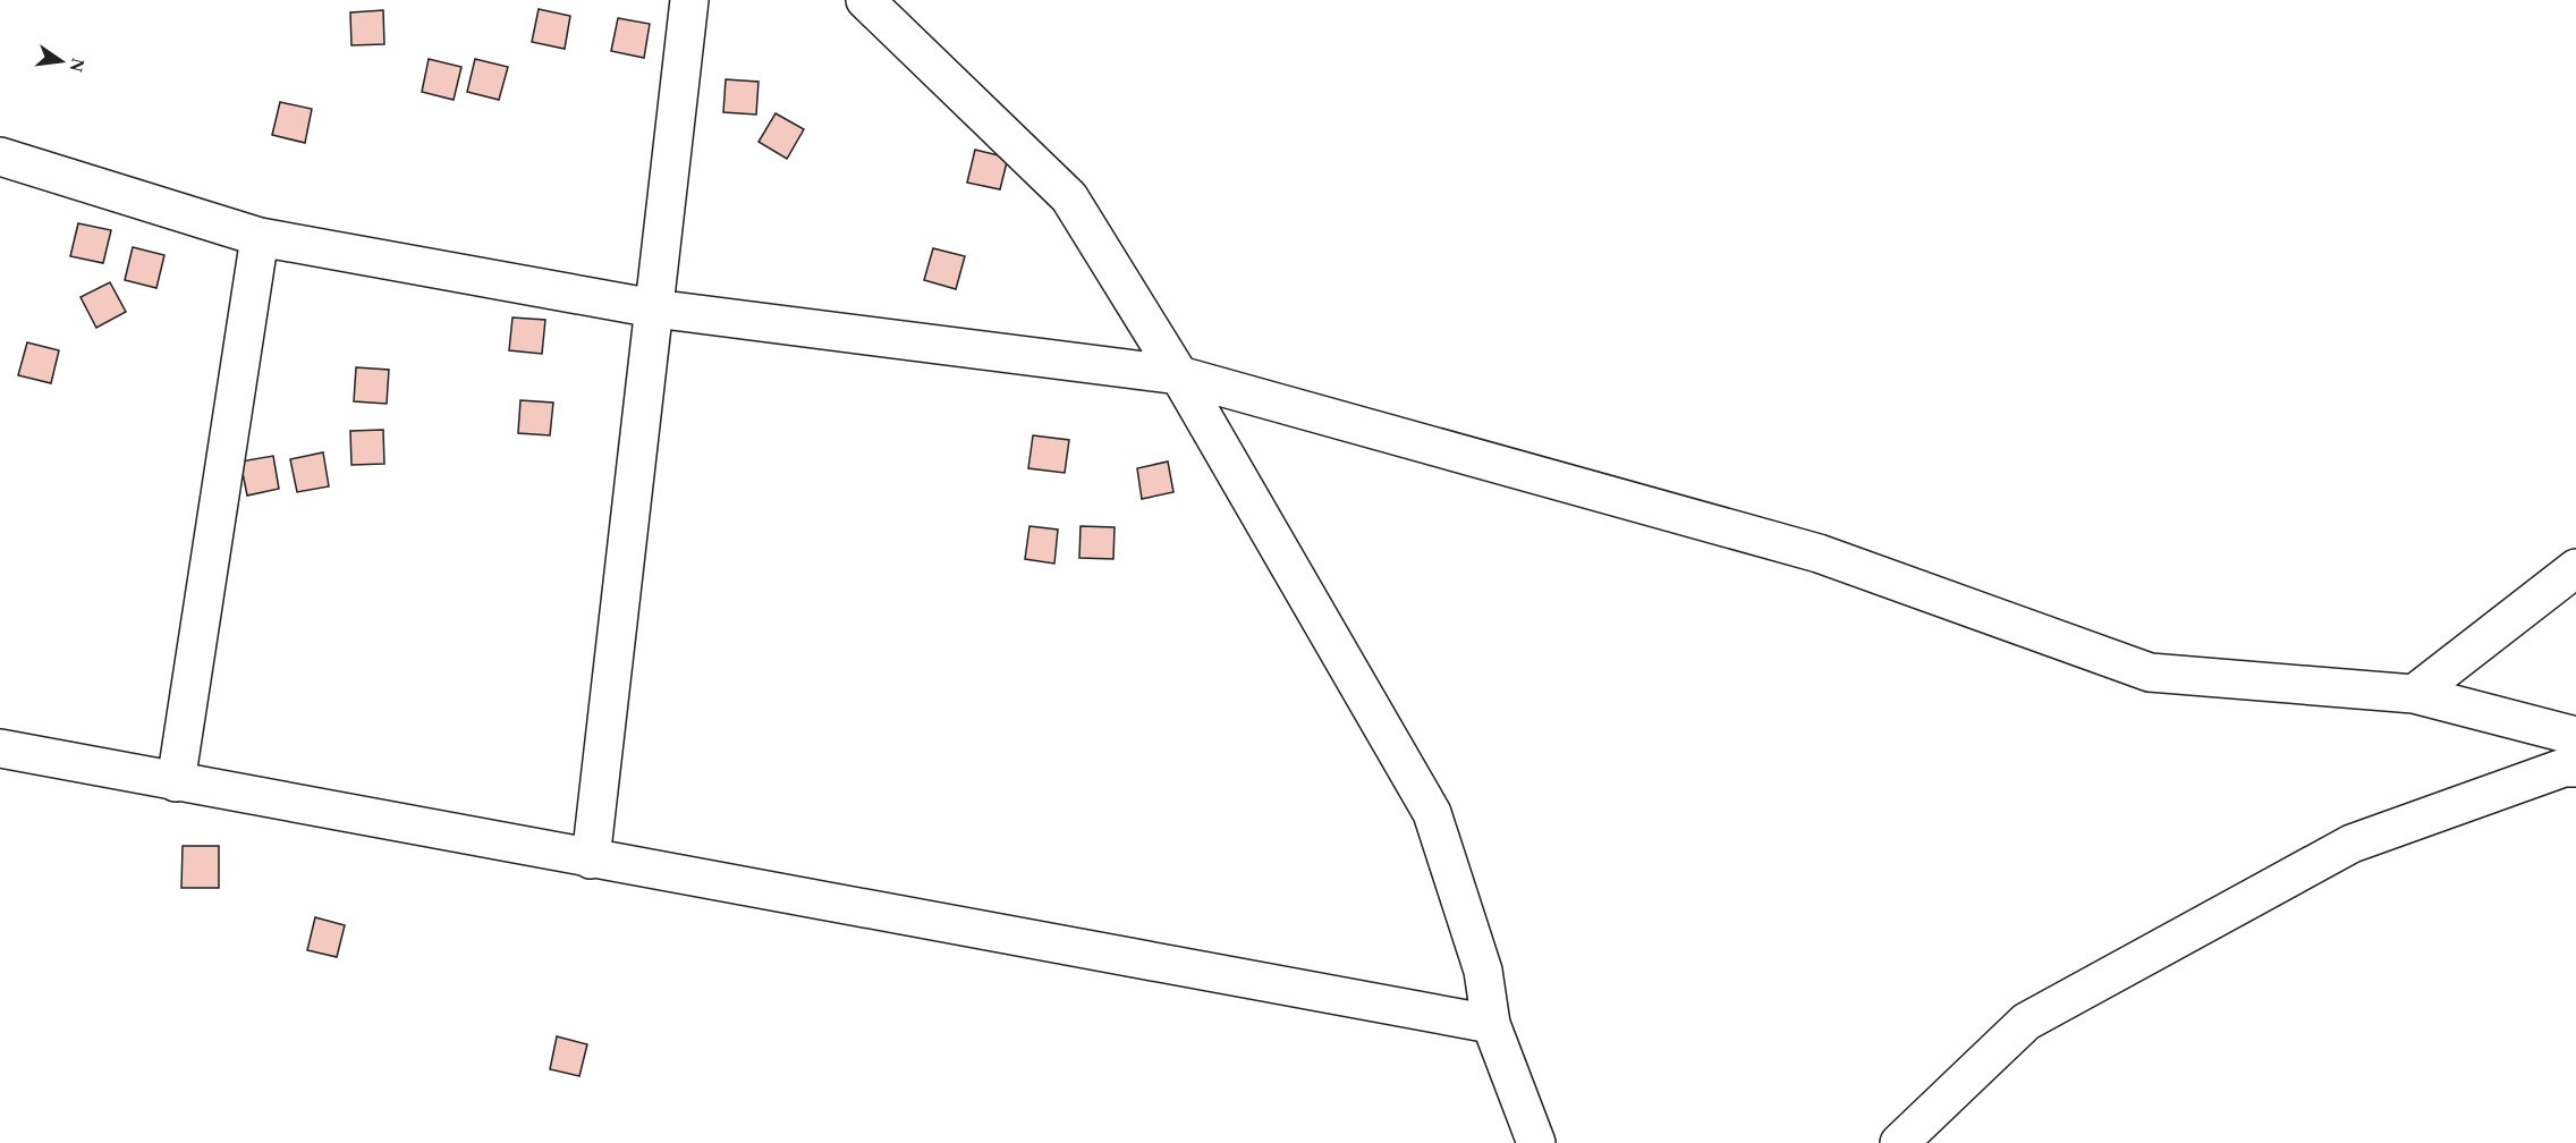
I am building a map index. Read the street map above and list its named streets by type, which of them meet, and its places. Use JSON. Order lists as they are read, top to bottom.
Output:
{
  "north": "right"
}
